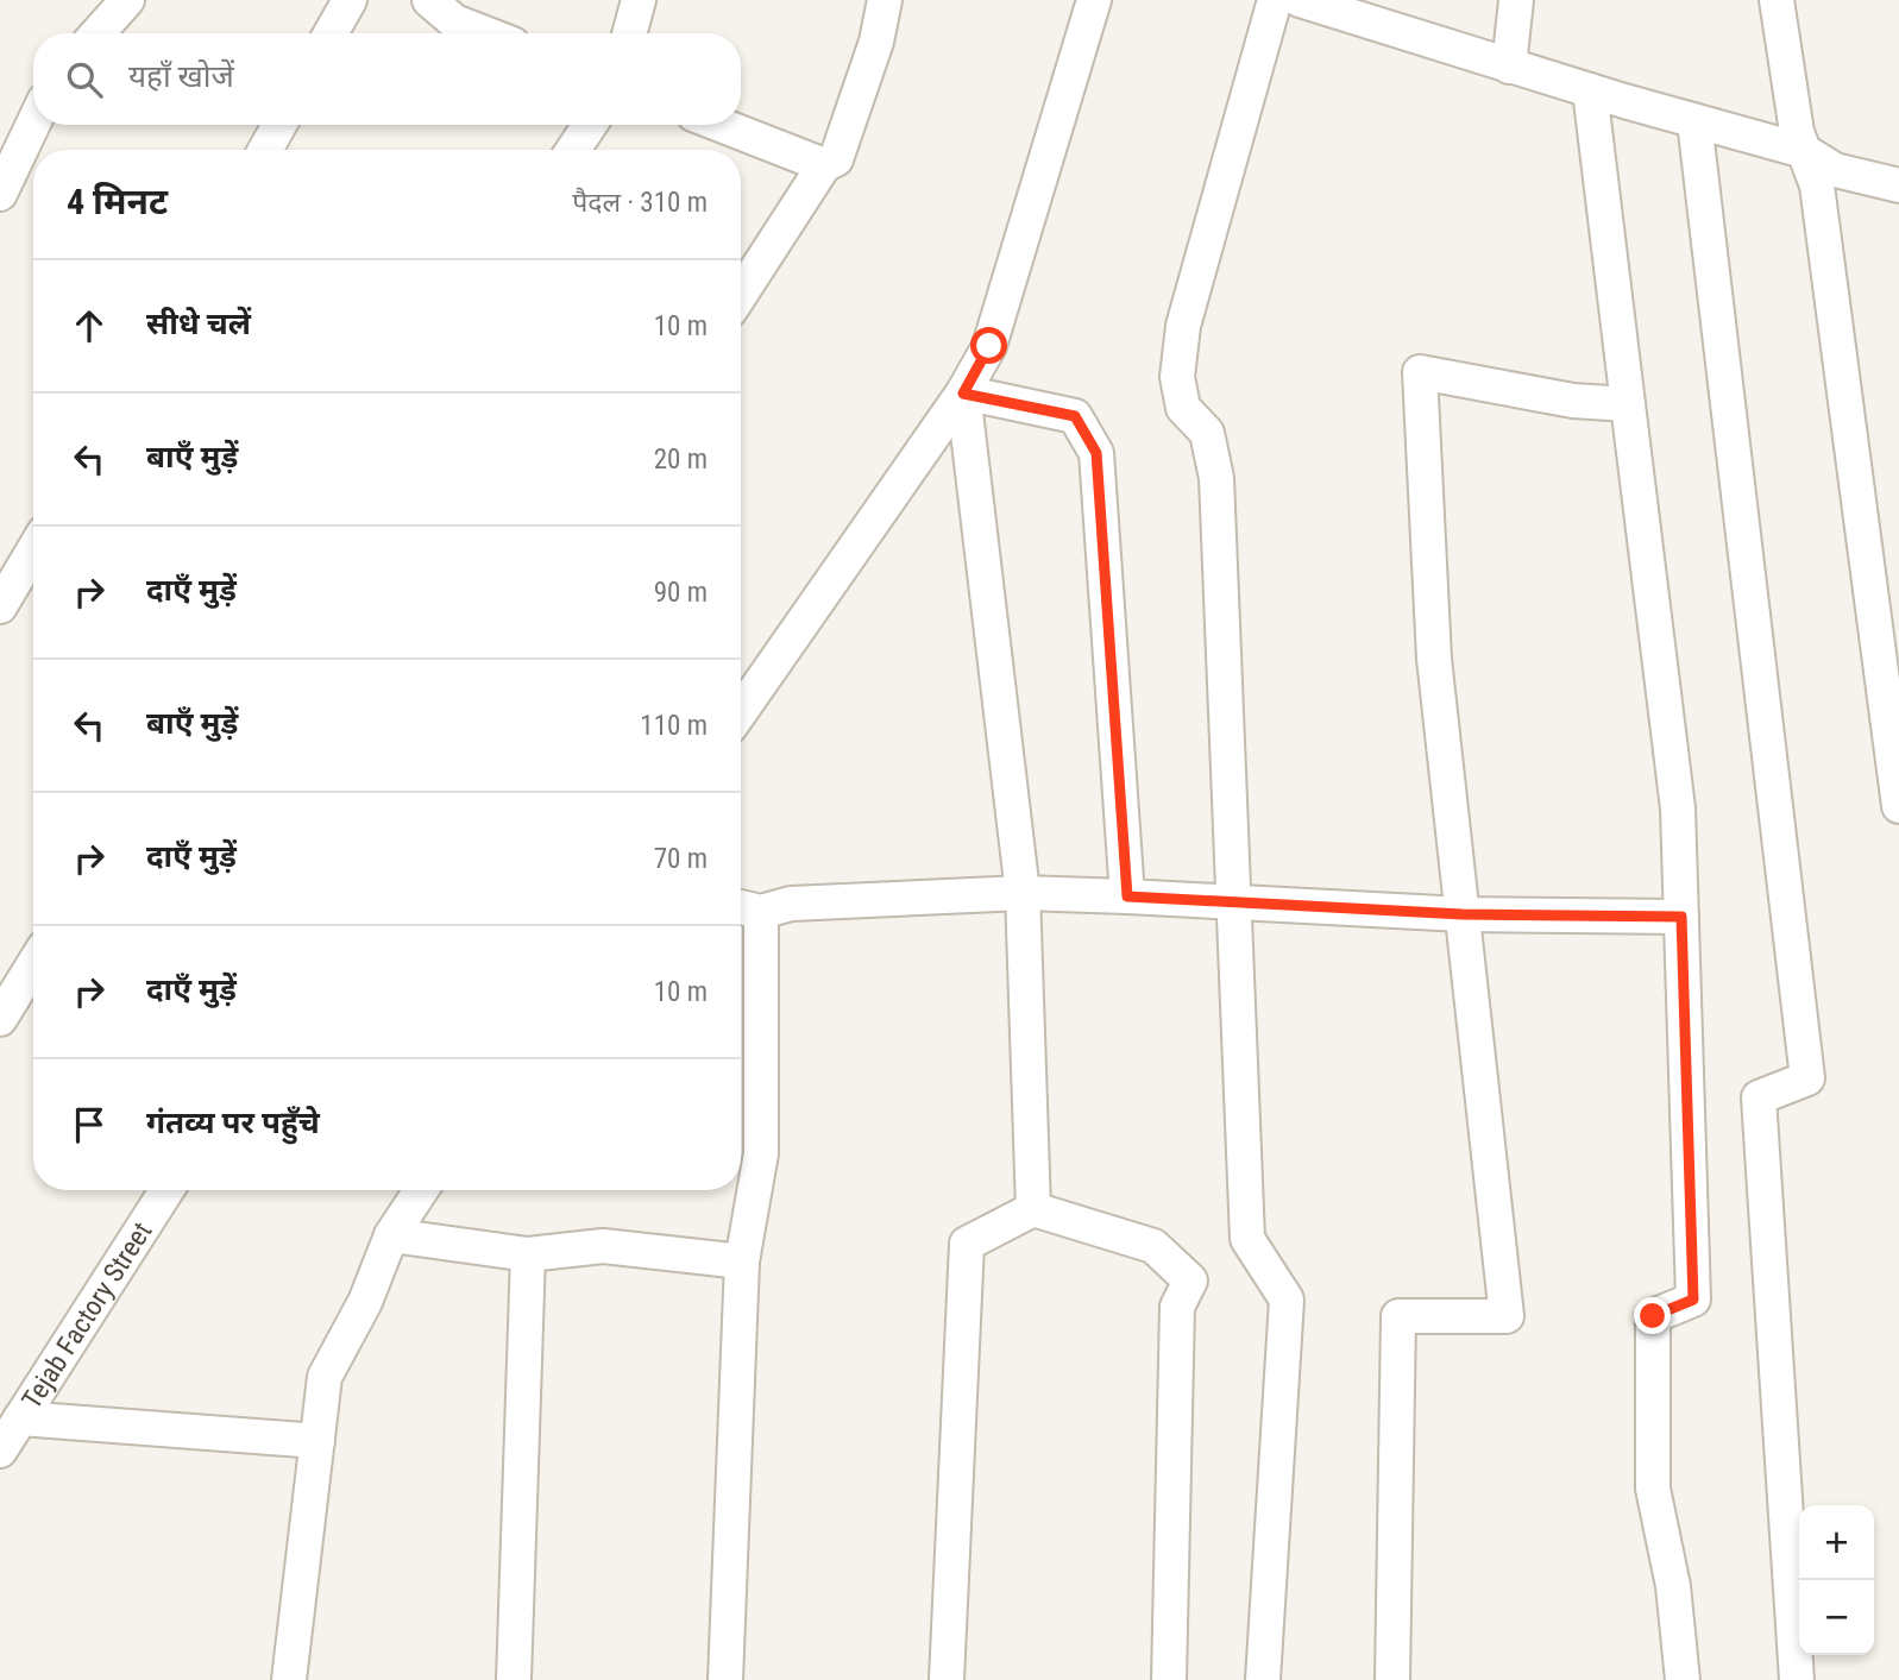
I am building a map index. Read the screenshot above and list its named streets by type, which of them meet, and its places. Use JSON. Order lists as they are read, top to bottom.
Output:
{
  "streets": {
    "street": ["Tejab Factory Street"]
  },
  "page": {
    "search": "यहाँ खोजें",
    "heading": ["4 मिनट", "पैदल · 310 m"],
    "list": [
      ["सीधे चलें", "10 m"],
      ["बाएँ मुड़ें", "20 m"],
      ["दाएँ मुड़ें", "90 m"],
      ["बाएँ मुड़ें", "110 m"],
      ["दाएँ मुड़ें", "70 m"],
      ["दाएँ मुड़ें", "10 m"],
      "गंतव्य पर पहुँचे"
    ],
    "map_buttons": ["+", "−"]
  }
}
